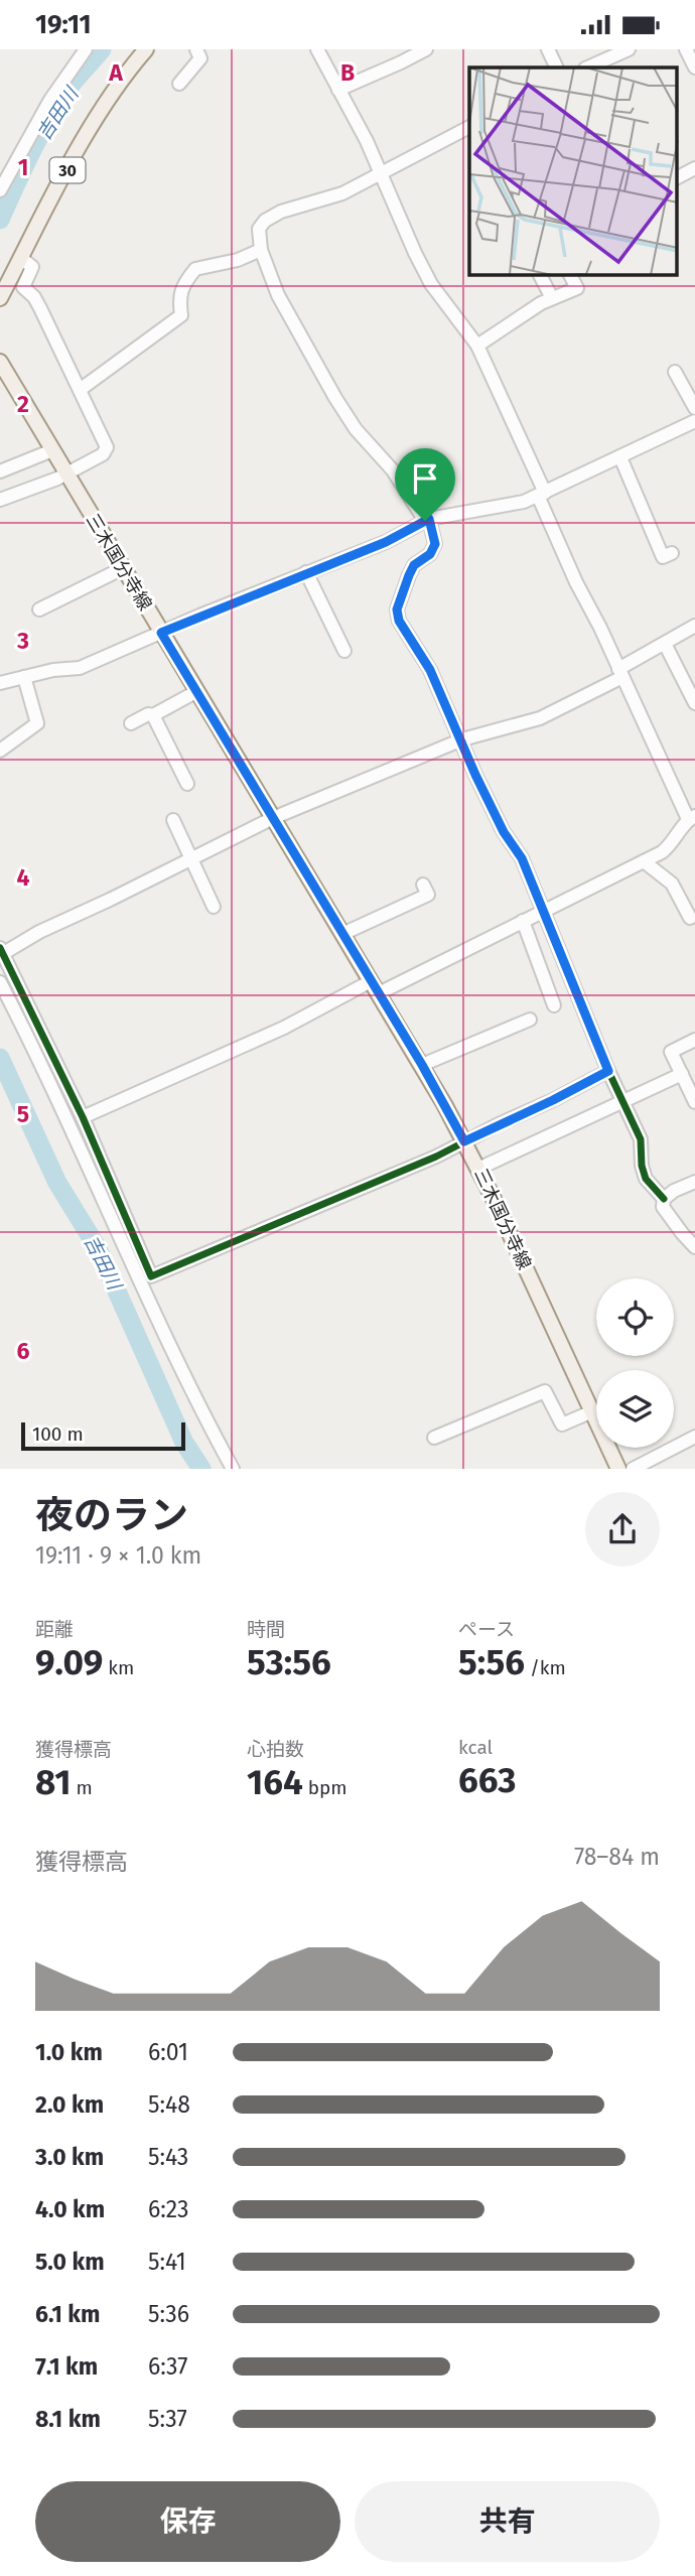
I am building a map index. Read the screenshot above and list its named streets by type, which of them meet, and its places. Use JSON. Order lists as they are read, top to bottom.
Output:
{
  "streets": {
    "main road": ["30", "三木国分寺線"]
  },
  "water": ["吉田川"],
  "scale_bar": "100 m",
  "page": {
    "status": "19:11",
    "scale": "100 m",
    "heading": ["夜のラン", "19:11 · 9 × 1.0 km"],
    "stats": [
      ["距離", "9.09 km"],
      ["時間", "53:56"],
      ["ペース", "5:56 /km"],
      ["獲得標高", "81 m"],
      ["心拍数", "164 bpm"],
      ["kcal", "663"]
    ],
    "chart": ["獲得標高", "78–84 m"],
    "list": [
      {
        "name": "1.0 km",
        "note": "6:01"
      },
      {
        "name": "2.0 km",
        "note": "5:48"
      },
      {
        "name": "3.0 km",
        "note": "5:43"
      },
      {
        "name": "4.0 km",
        "note": "6:23"
      },
      {
        "name": "5.0 km",
        "note": "5:41"
      },
      {
        "name": "6.1 km",
        "note": "5:36"
      },
      {
        "name": "7.1 km",
        "note": "6:37"
      },
      {
        "name": "8.1 km",
        "note": "5:37"
      }
    ],
    "buttons": ["保存", "共有"]
  },
  "grid": {
    "columns": ["A", "B"],
    "rows": [
      "1",
      "2",
      "3",
      "4",
      "5",
      "6"
    ]
  }
}
